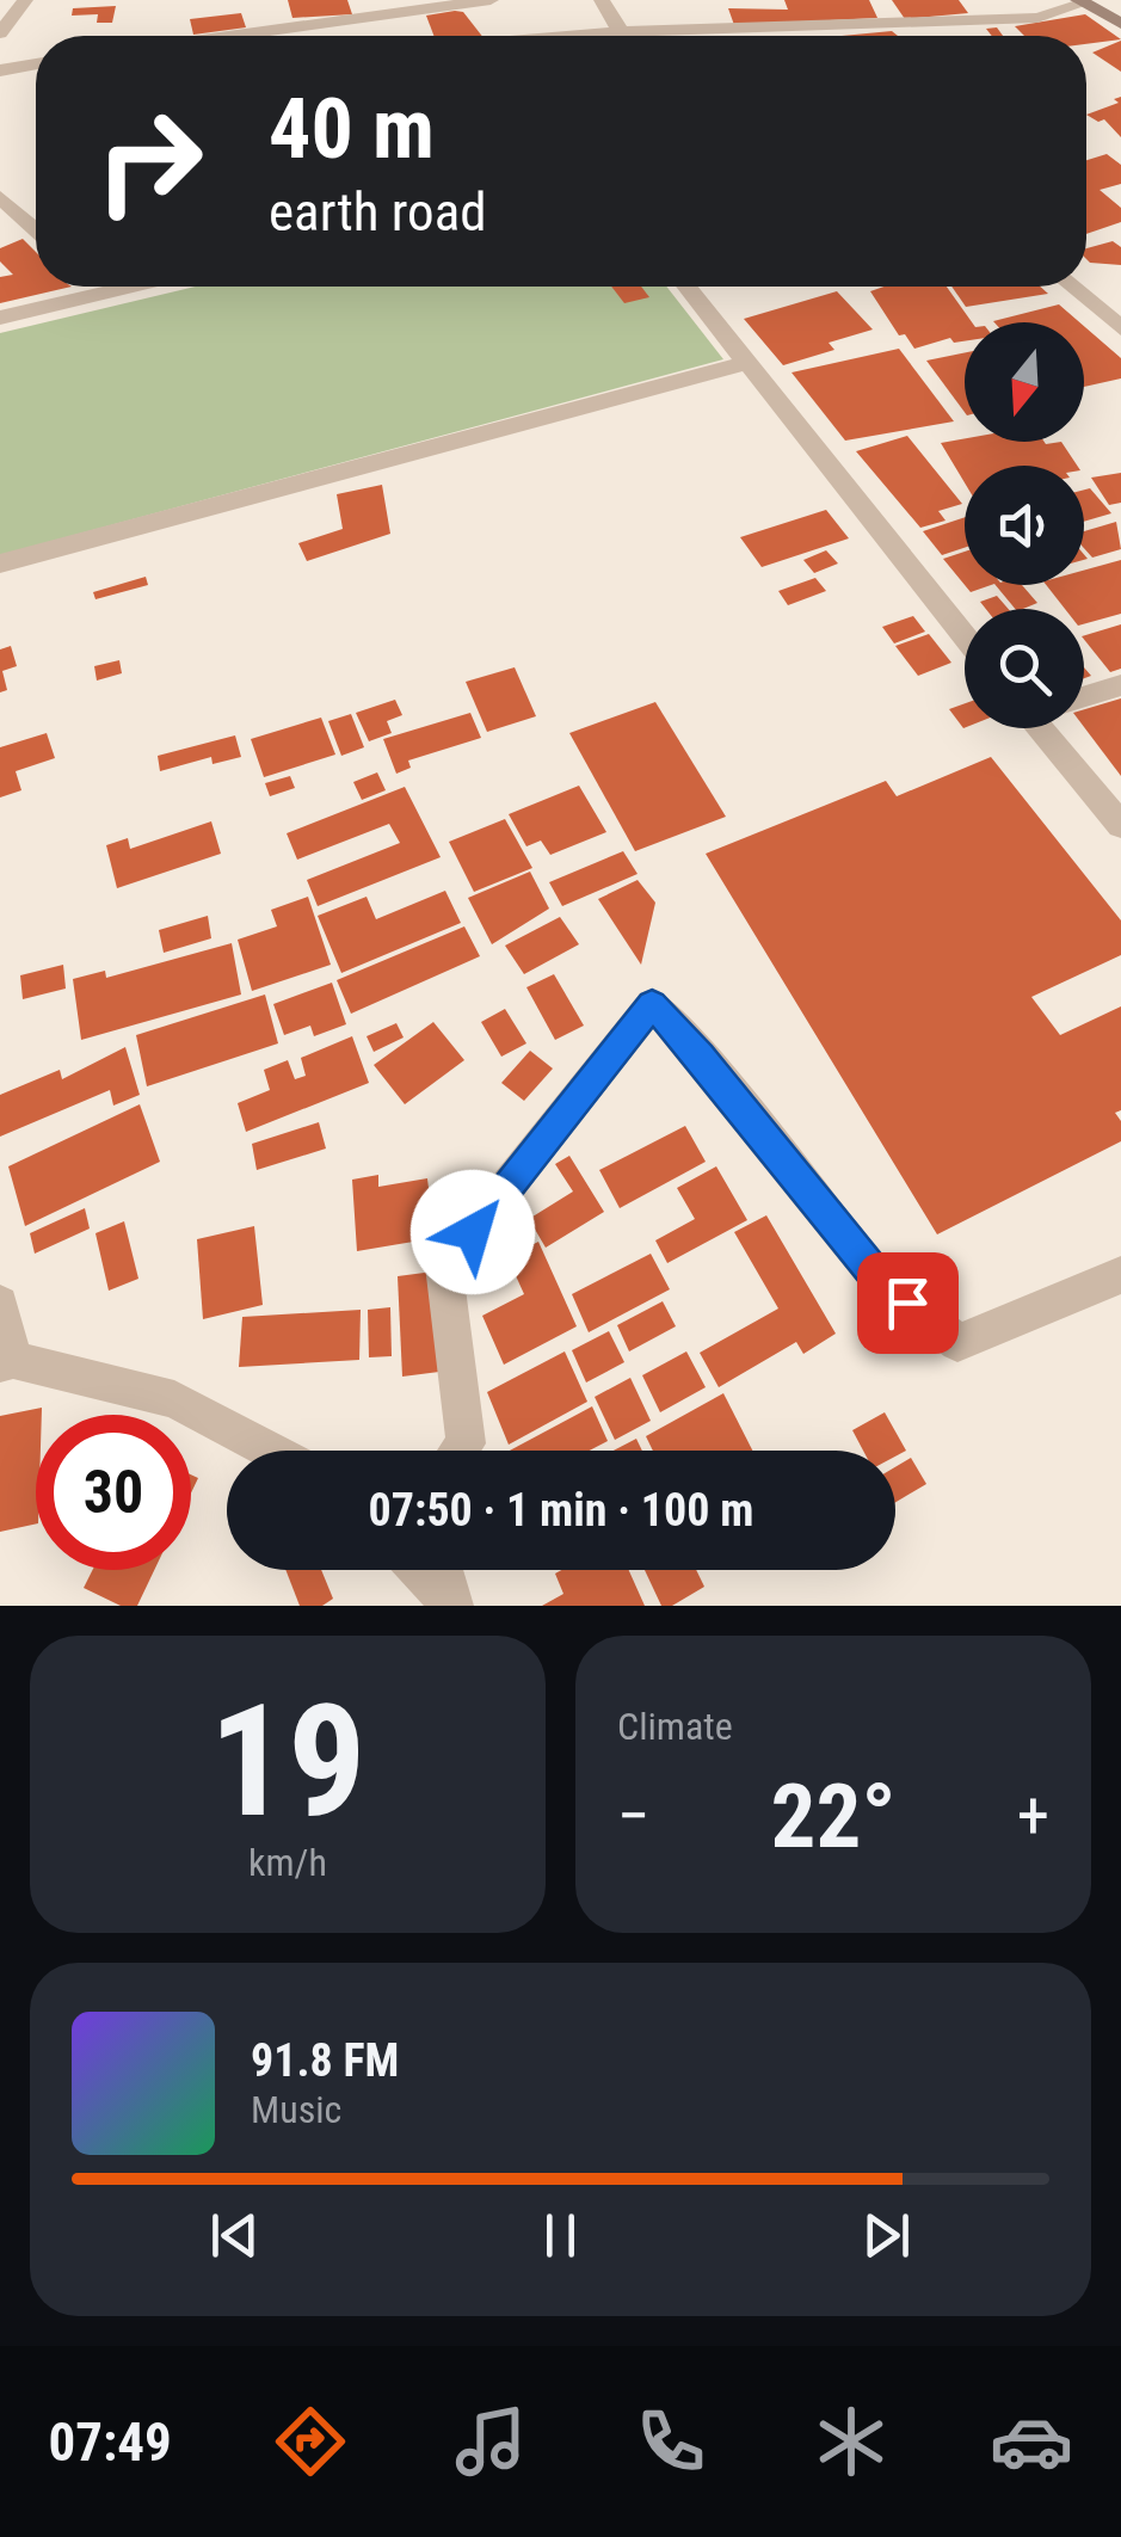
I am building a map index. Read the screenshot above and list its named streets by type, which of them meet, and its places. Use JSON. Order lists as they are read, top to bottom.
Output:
{
  "north": "bottom",
  "page": {
    "turn": ["40 m", "earth road"],
    "limit": "30",
    "trip": "07:50 · 1 min · 100 m",
    "tile": [
      ["19", "km/h"],
      "Climate"
    ],
    "heat": ["−", "22°", "+"],
    "song": ["91.8 FM", "Music"],
    "tabs": "07:49"
  }
}
